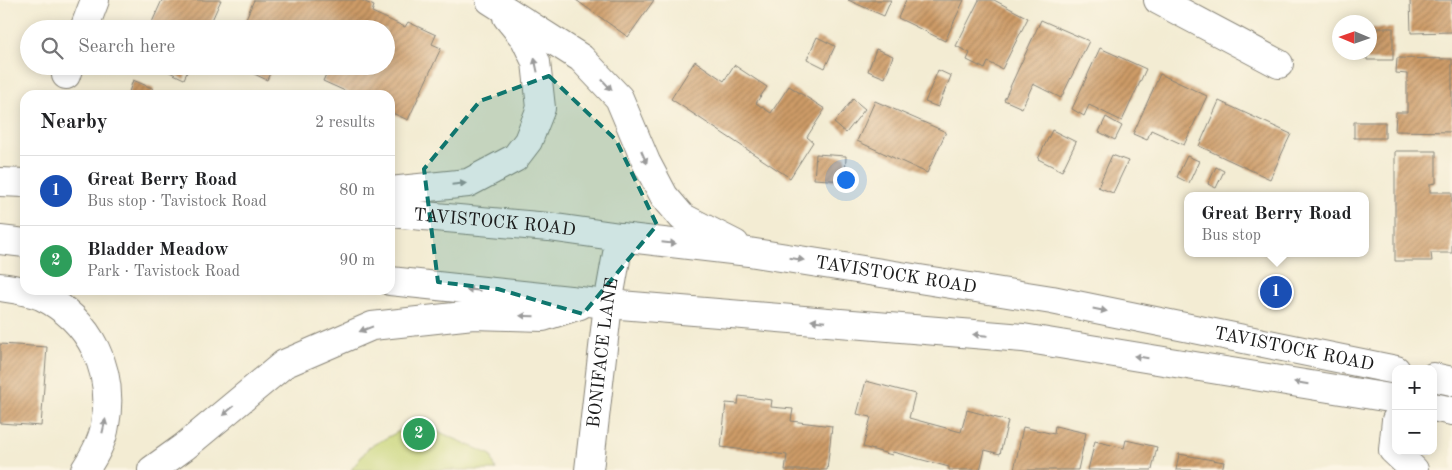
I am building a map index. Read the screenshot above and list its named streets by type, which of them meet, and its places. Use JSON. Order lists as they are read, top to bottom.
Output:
{
  "streets": {
    "main road": ["TAVISTOCK ROAD", "BONIFACE LANE"]
  },
  "crossings": [
    ["TAVISTOCK ROAD", "BONIFACE LANE"]
  ],
  "north": "left",
  "page": {
    "search": "Search here",
    "heading": ["Nearby", "2 results"],
    "list": [
      {
        "mark": "1",
        "name": "Great Berry Road",
        "note": "Bus stop · Tavistock Road",
        "value": "80 m"
      },
      {
        "mark": "2",
        "name": "Bladder Meadow",
        "note": "Park · Tavistock Road",
        "value": "90 m"
      }
    ],
    "popup": ["Great Berry Road", "Bus stop"],
    "pins": ["1", "2"],
    "map_buttons": ["+", "−"]
  }
}
